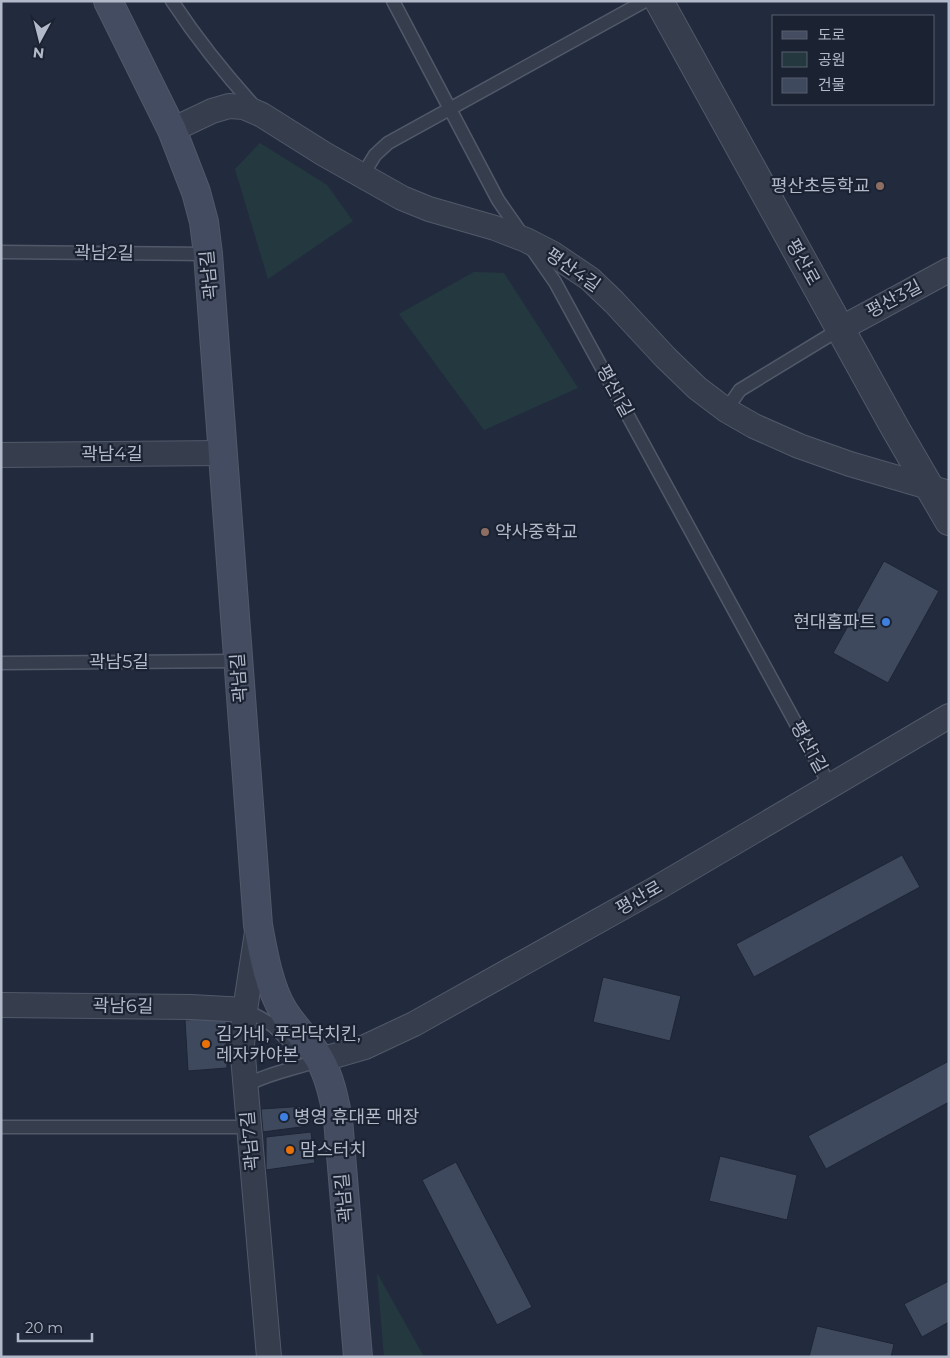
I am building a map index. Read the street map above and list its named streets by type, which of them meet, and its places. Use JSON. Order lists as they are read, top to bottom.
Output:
{
  "streets": {
    "main road": ["곽남길"],
    "street": [
      "평산로",
      "평산4길",
      "평산3길",
      "곽남4길",
      "곽남6길",
      "곽남7길"
    ],
    "lane": ["곽남2길", "평산1길", "곽남5길"]
  },
  "crossings": [
    ["곽남2길", "곽남길"],
    ["평산로", "평산4길"],
    ["평산로", "곽남길"],
    ["평산로", "평산3길"],
    ["평산로", "평산1길"],
    ["평산4길", "곽남길"],
    ["평산4길", "평산1길"],
    ["곽남길", "곽남4길"],
    ["곽남길", "곽남5길"],
    ["곽남길", "곽남7길"],
    ["곽남6길", "곽남7길"]
  ],
  "places": [
    "평산초등학교",
    "약사중학교",
    "현대홈파트",
    "김가네, 푸라닥치킨, 레자카야본",
    "병영 휴대폰 매장",
    "맘스터치"
  ],
  "legend": ["도로", "공원", "건물"],
  "scale_bar": "20 m",
  "north": "bottom"
}
